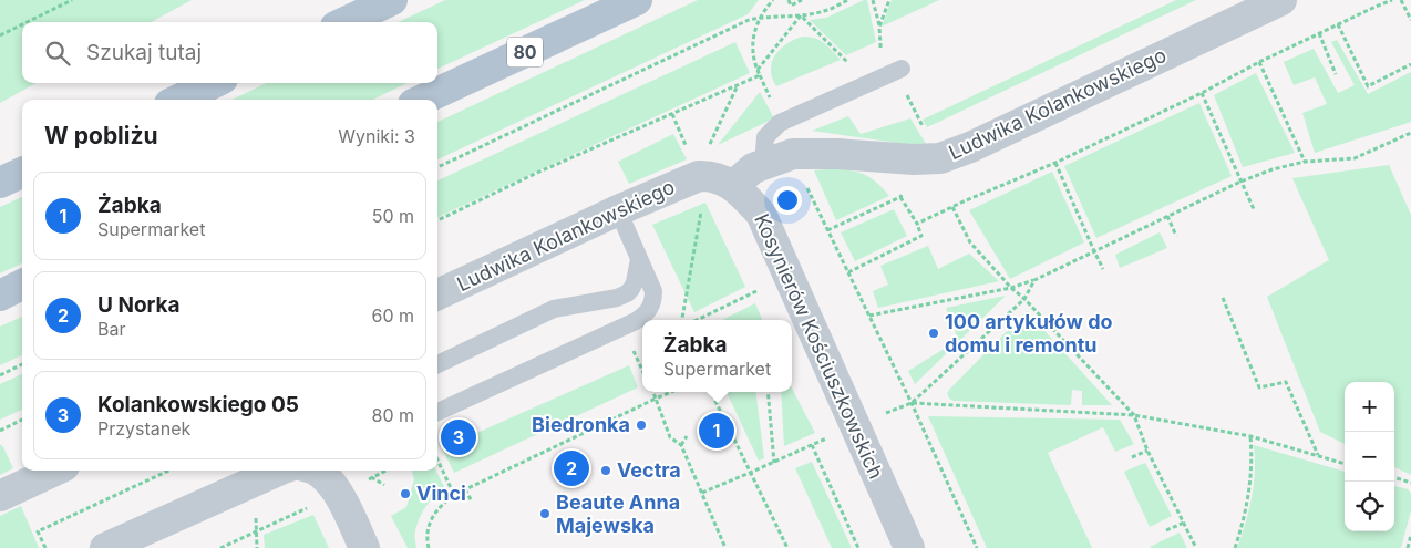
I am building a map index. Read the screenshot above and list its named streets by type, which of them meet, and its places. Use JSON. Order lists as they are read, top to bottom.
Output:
{
  "streets": {
    "main road": ["80"],
    "street": ["Ludwika Kolankowskiego", "Kosynierów Kościuszkowskich"]
  },
  "crossings": [
    ["Ludwika Kolankowskiego", "Kosynierów Kościuszkowskich"]
  ],
  "places": [
    "100 artykułów do domu i remontu",
    "Biedronka",
    "Vectra",
    "Vinci",
    "Beaute Anna Majewska"
  ],
  "page": {
    "search": "Szukaj tutaj",
    "heading": ["W pobliżu", "Wyniki: 3"],
    "list": [
      {
        "mark": "1",
        "name": "Żabka",
        "note": "Supermarket",
        "value": "50 m"
      },
      {
        "mark": "2",
        "name": "U Norka",
        "note": "Bar",
        "value": "60 m"
      },
      {
        "mark": "3",
        "name": "Kolankowskiego 05",
        "note": "Przystanek",
        "value": "80 m"
      }
    ],
    "popup": ["Żabka", "Supermarket"],
    "map_buttons": ["+", "−"],
    "pins": ["1", "3", "2"]
  }
}
